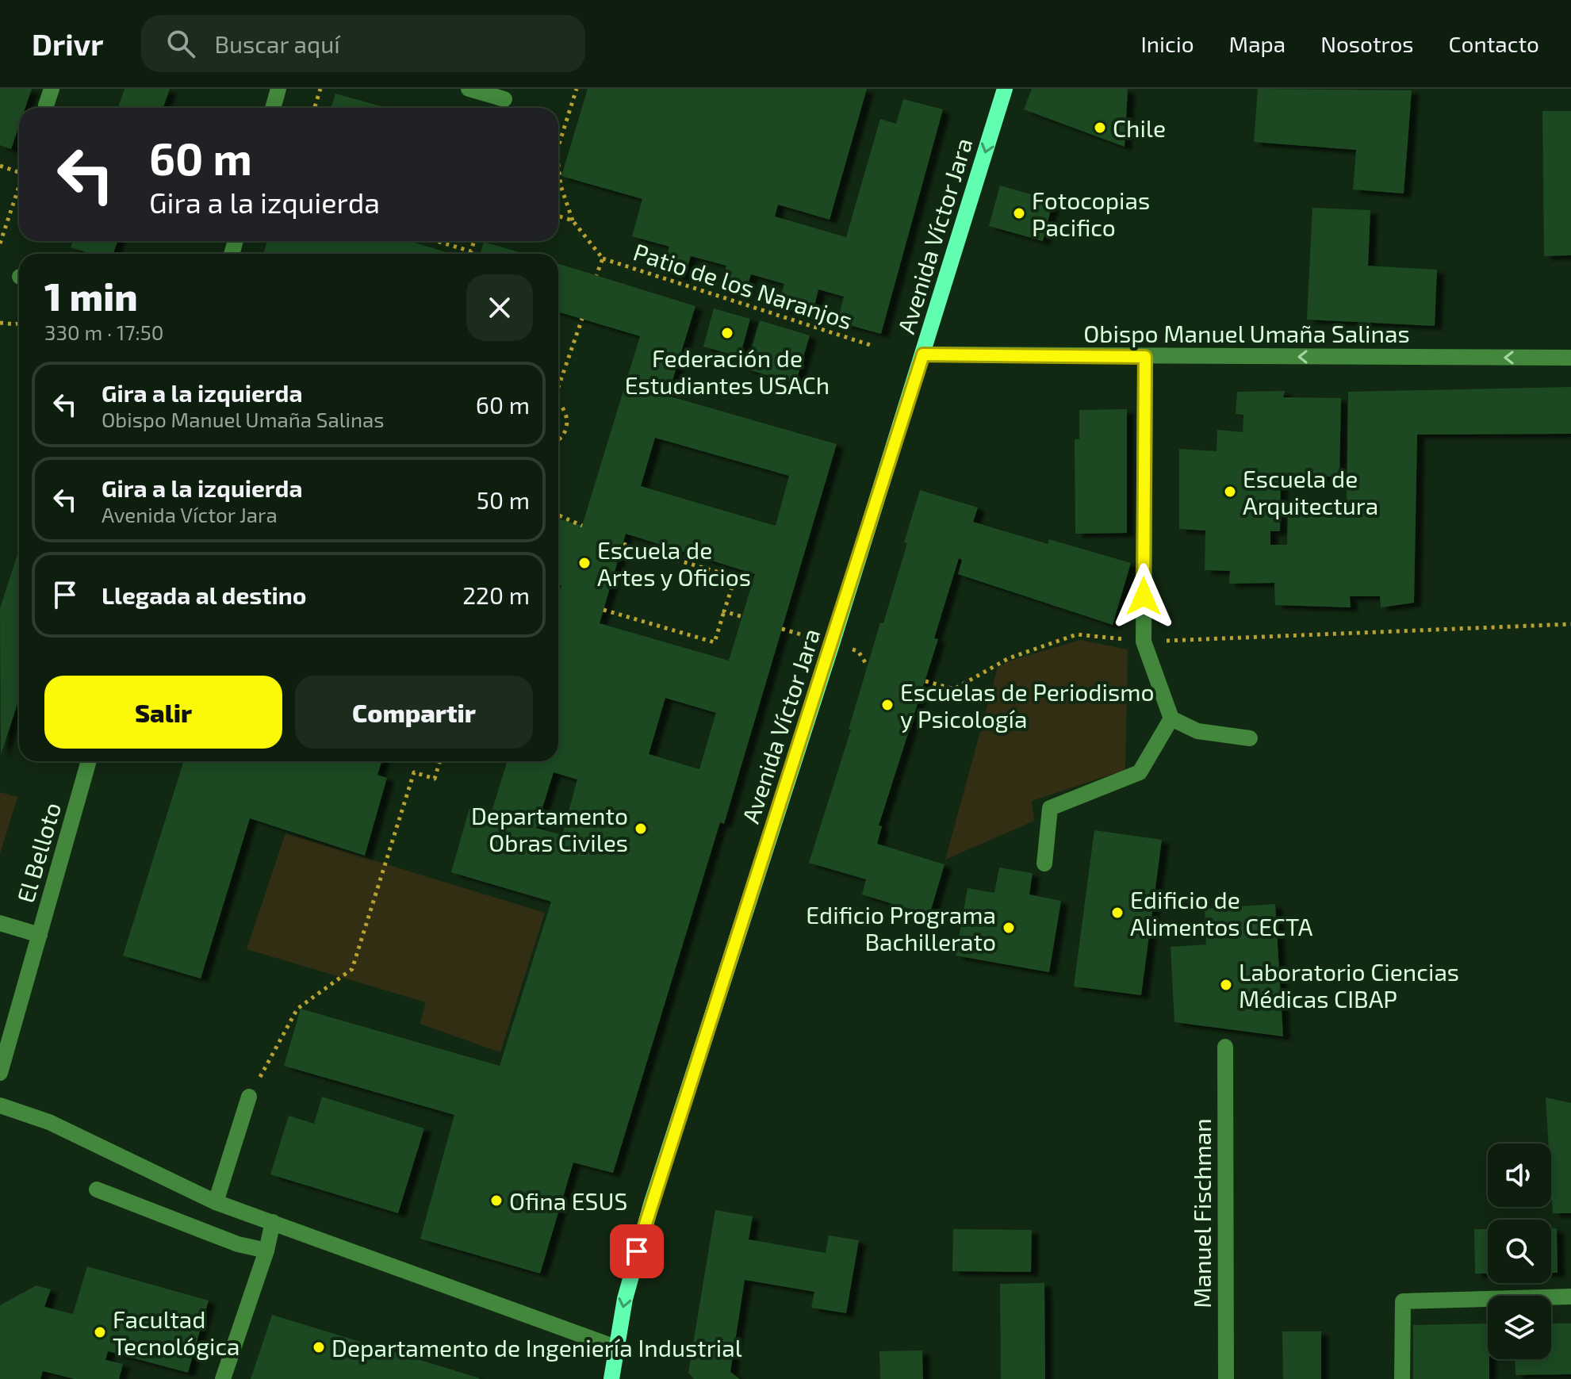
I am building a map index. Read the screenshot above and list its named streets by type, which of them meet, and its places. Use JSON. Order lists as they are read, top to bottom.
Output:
{
  "streets": {
    "main road": ["Avenida Víctor Jara"],
    "street": ["Obispo Manuel Umaña Salinas", "El Belloto", "Manuel Fischman"],
    "path": ["Patio de los Naranjos"]
  },
  "crossings": [
    ["Avenida Víctor Jara", "Obispo Manuel Umaña Salinas"]
  ],
  "one_way": ["Avenida Víctor Jara", "Obispo Manuel Umaña Salinas"],
  "places": [
    "Chile",
    "Fotocopias Pacifico",
    "Federación de Estudiantes USACh",
    "Escuela de Arquitectura",
    "Escuela de Artes y Oficios",
    "Escuelas de Periodismo y Psicología",
    "Departamento Obras Civiles",
    "Edificio de Alimentos CECTA",
    "Edificio Programa Bachillerato",
    "Laboratorio Ciencias Médicas CIBAP",
    "Ofina ESUS",
    "Facultad Tecnológica",
    "Departamento de Ingeniería Industrial"
  ],
  "page": {
    "header": "Drivr",
    "search": "Buscar aquí",
    "nav": [
      "Inicio",
      "Mapa",
      "Nosotros",
      "Contacto"
    ],
    "turn": ["60 m", "Gira a la izquierda"],
    "heading": ["1 min", "330 m · 17:50"],
    "list": [
      {
        "name": "Gira a la izquierda",
        "note": "Obispo Manuel Umaña Salinas",
        "value": "60 m"
      },
      {
        "name": "Gira a la izquierda",
        "note": "Avenida Víctor Jara",
        "value": "50 m"
      },
      {
        "name": "Llegada al destino",
        "value": "220 m"
      }
    ],
    "buttons": ["Salir", "Compartir"]
  }
}
